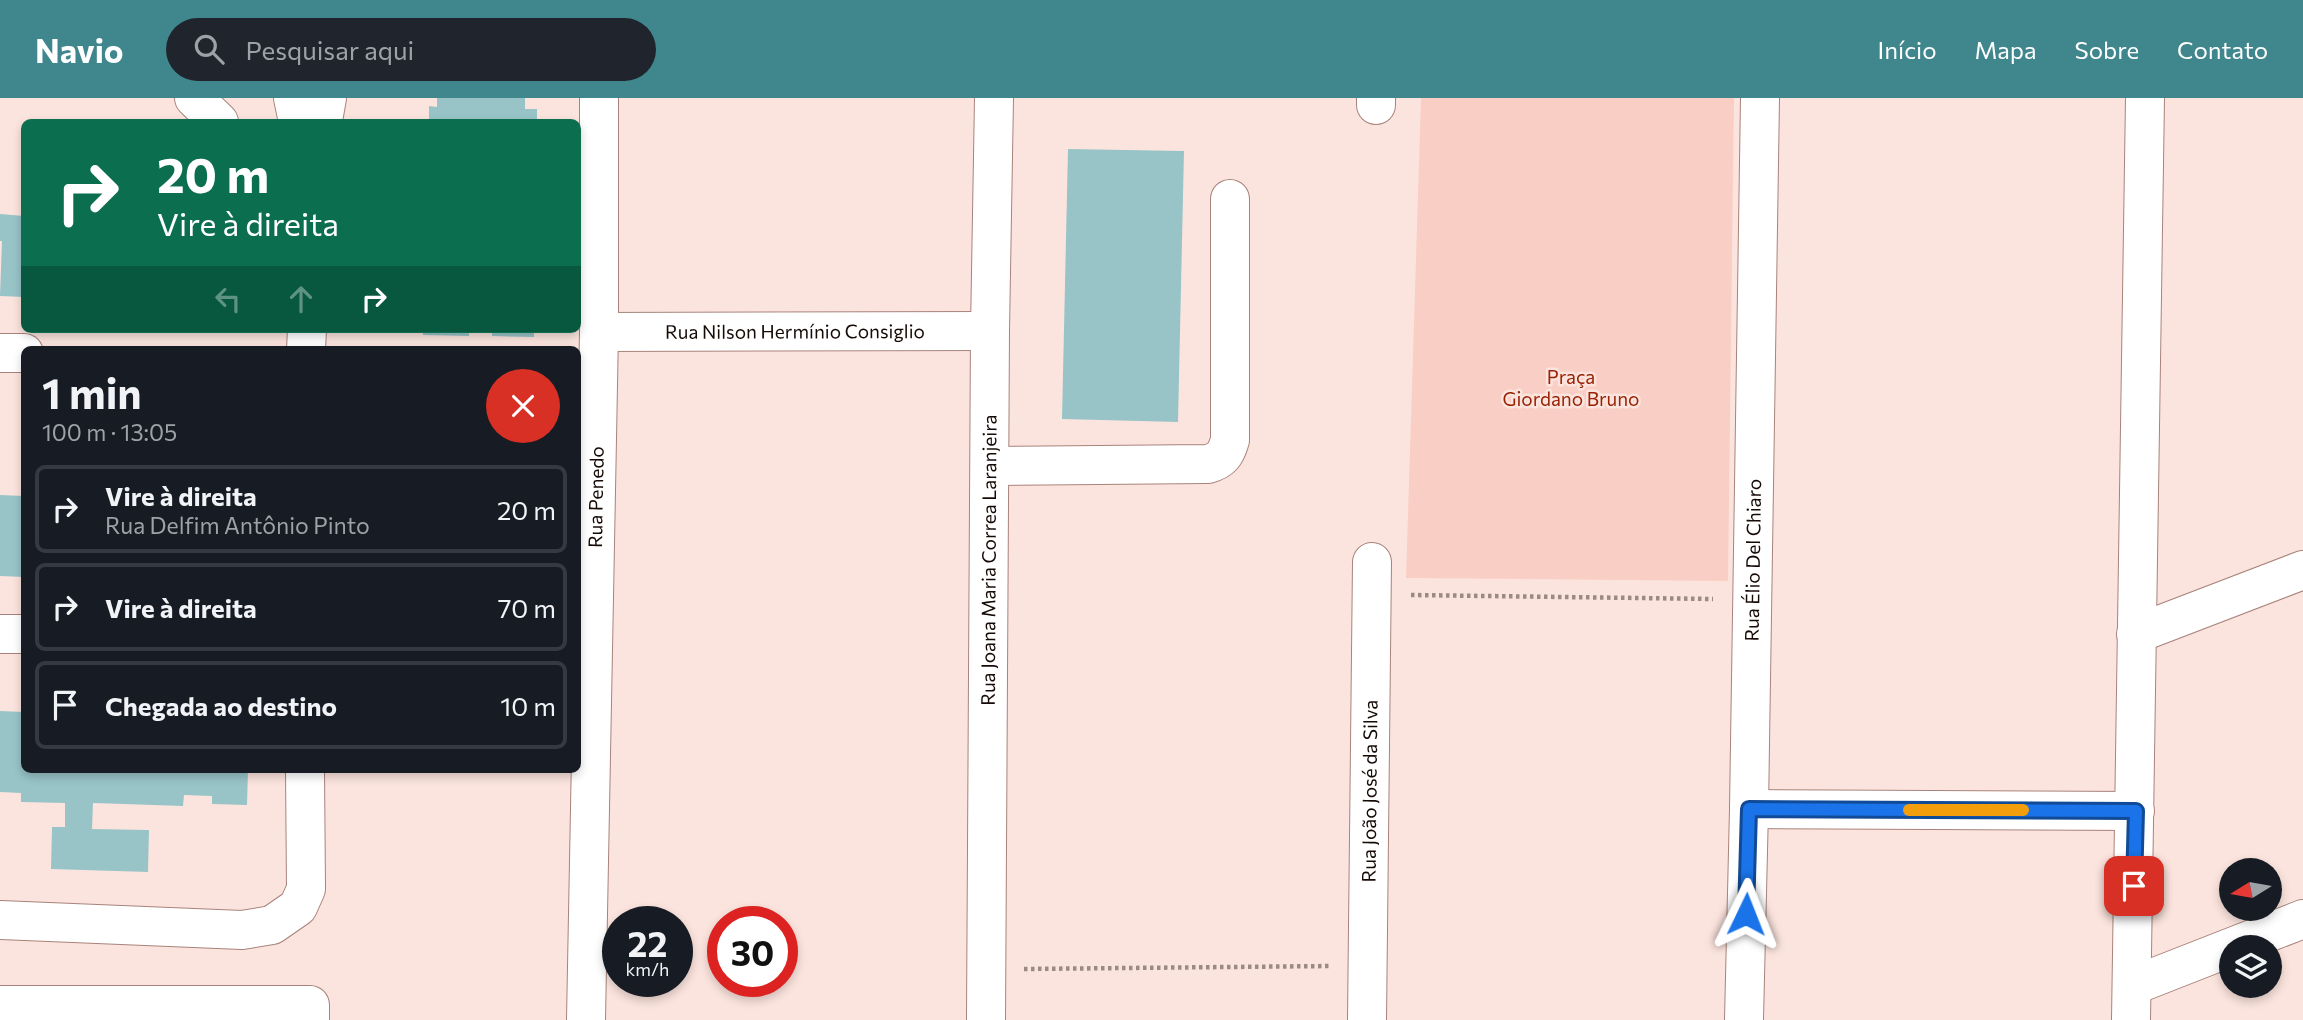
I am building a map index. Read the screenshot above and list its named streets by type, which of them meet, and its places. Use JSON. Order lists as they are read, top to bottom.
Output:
{
  "streets": {
    "street": [
      "Rua Nilson Hermínio Consiglio",
      "Rua Penedo",
      "Rua Joana Maria Correa Laranjeira",
      "Rua Élio Del Chiaro",
      "Rua João José da Silva"
    ]
  },
  "crossings": [
    ["Rua Nilson Hermínio Consiglio", "Rua Penedo"],
    ["Rua Nilson Hermínio Consiglio", "Rua Joana Maria Correa Laranjeira"]
  ],
  "parks": ["Praça Giordano Bruno"],
  "north": "left",
  "page": {
    "header": "Navio",
    "search": "Pesquisar aqui",
    "nav": [
      "Início",
      "Mapa",
      "Sobre",
      "Contato"
    ],
    "turn": ["20 m", "Vire à direita"],
    "heading": ["1 min", "100 m · 13:05"],
    "list": [
      {
        "name": "Vire à direita",
        "note": "Rua Delfim Antônio Pinto",
        "value": "20 m"
      },
      {
        "name": "Vire à direita",
        "value": "70 m"
      },
      {
        "name": "Chegada ao destino",
        "value": "10 m"
      }
    ],
    "speed": "22 km/h",
    "limit": "30"
  }
}
